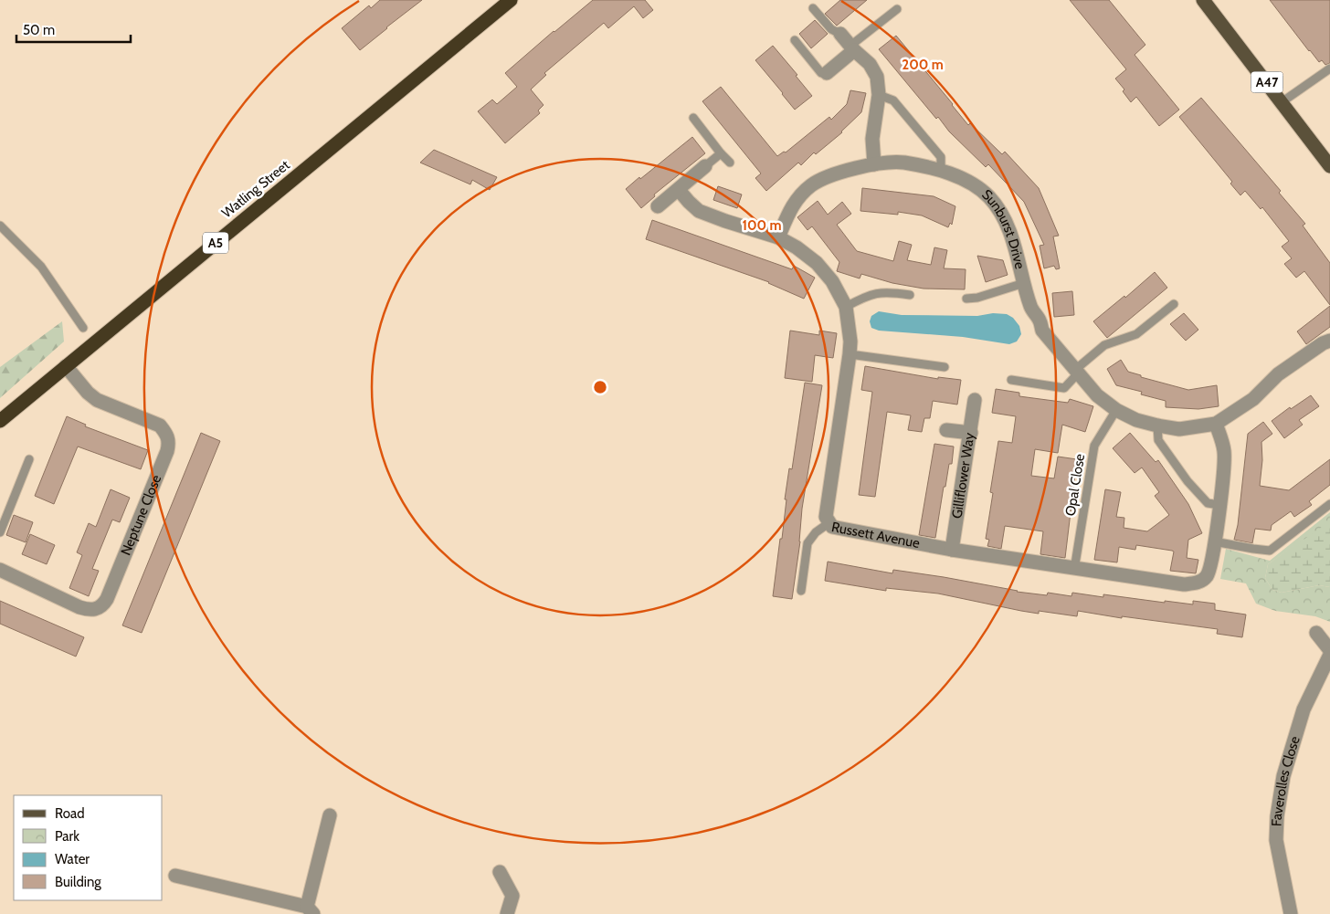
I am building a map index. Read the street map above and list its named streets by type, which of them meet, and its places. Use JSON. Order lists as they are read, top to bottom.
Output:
{
  "streets": {
    "highway": ["Watling Street", "A5"],
    "main road": ["A47"],
    "street": [
      "Sunburst Drive",
      "Gilliflower Way",
      "Neptune Close",
      "Russett Avenue",
      "Faverolles Close"
    ],
    "lane": ["Opal Close"]
  },
  "crossings": [
    ["Watling Street", "Neptune Close"],
    ["Sunburst Drive", "Opal Close"],
    ["Sunburst Drive", "Russett Avenue"],
    ["Gilliflower Way", "Russett Avenue"],
    ["Opal Close", "Russett Avenue"]
  ],
  "legend": [
    "Road",
    "Park",
    "Water",
    "Building"
  ],
  "scale_bar": "50 m",
  "rings": ["200 m", "100 m"]
}
